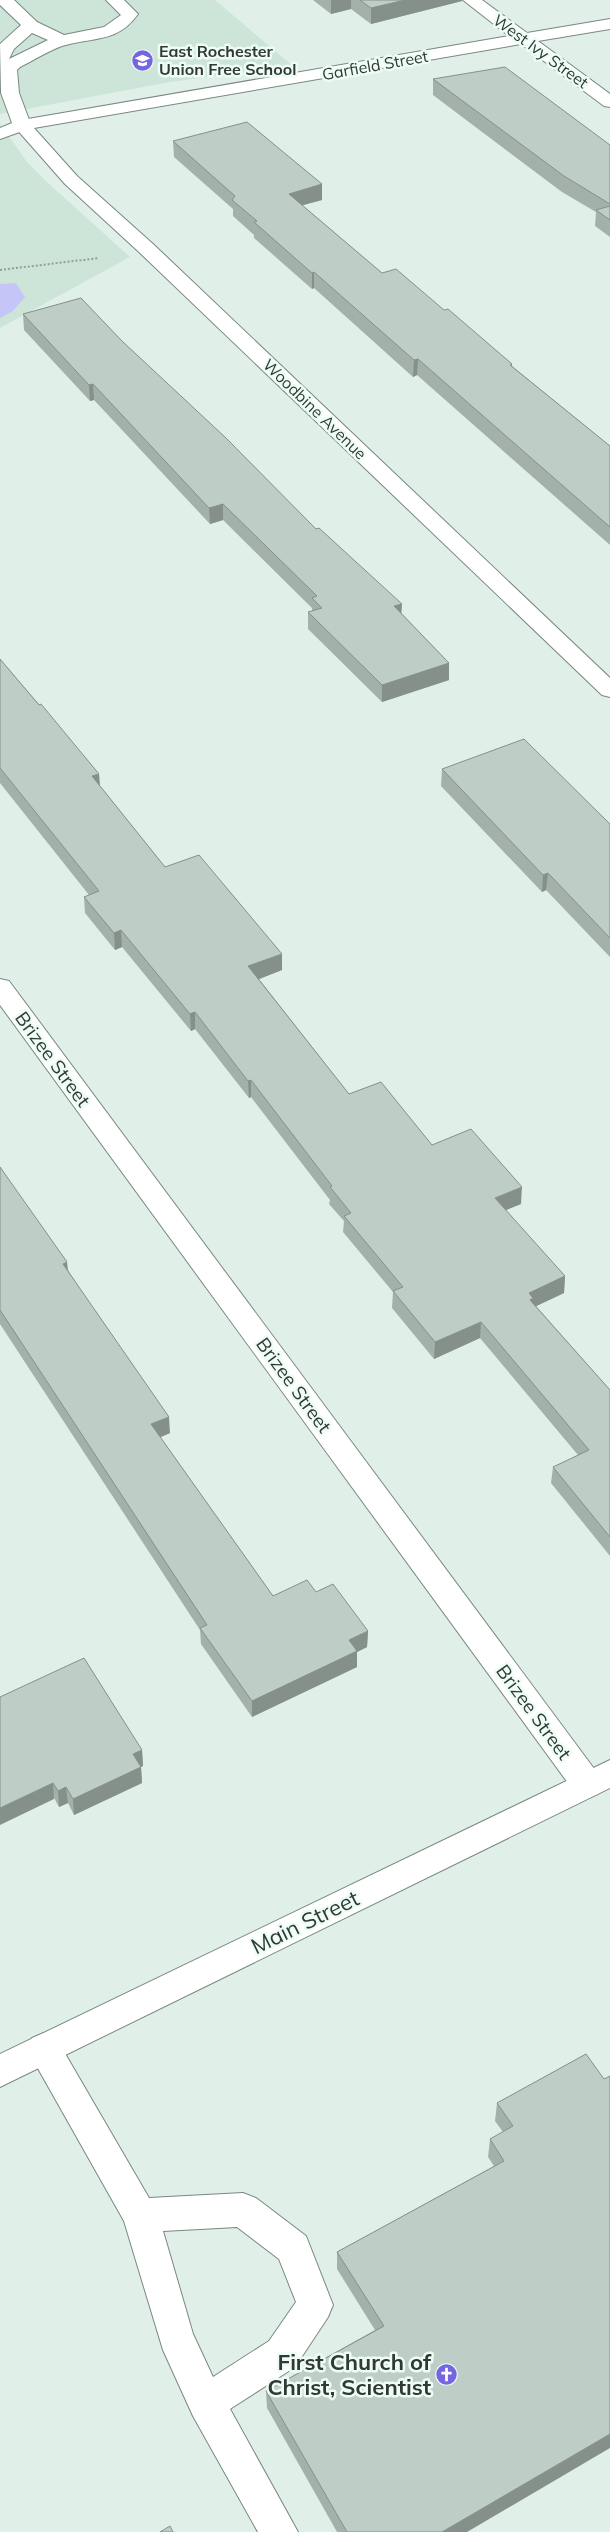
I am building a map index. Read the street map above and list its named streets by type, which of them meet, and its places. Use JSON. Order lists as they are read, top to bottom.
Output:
{
  "streets": {
    "street": [
      "West Ivy Street",
      "Garfield Street",
      "Woodbine Avenue",
      "Brizee Street",
      "Main Street"
    ]
  },
  "crossings": [
    ["West Ivy Street", "Garfield Street"],
    ["Garfield Street", "Woodbine Avenue"],
    ["Brizee Street", "Main Street"]
  ],
  "places": {
    "school or university": ["East Rochester Union Free School"],
    "church": ["First Church of Christ, Scientist"]
  }
}
